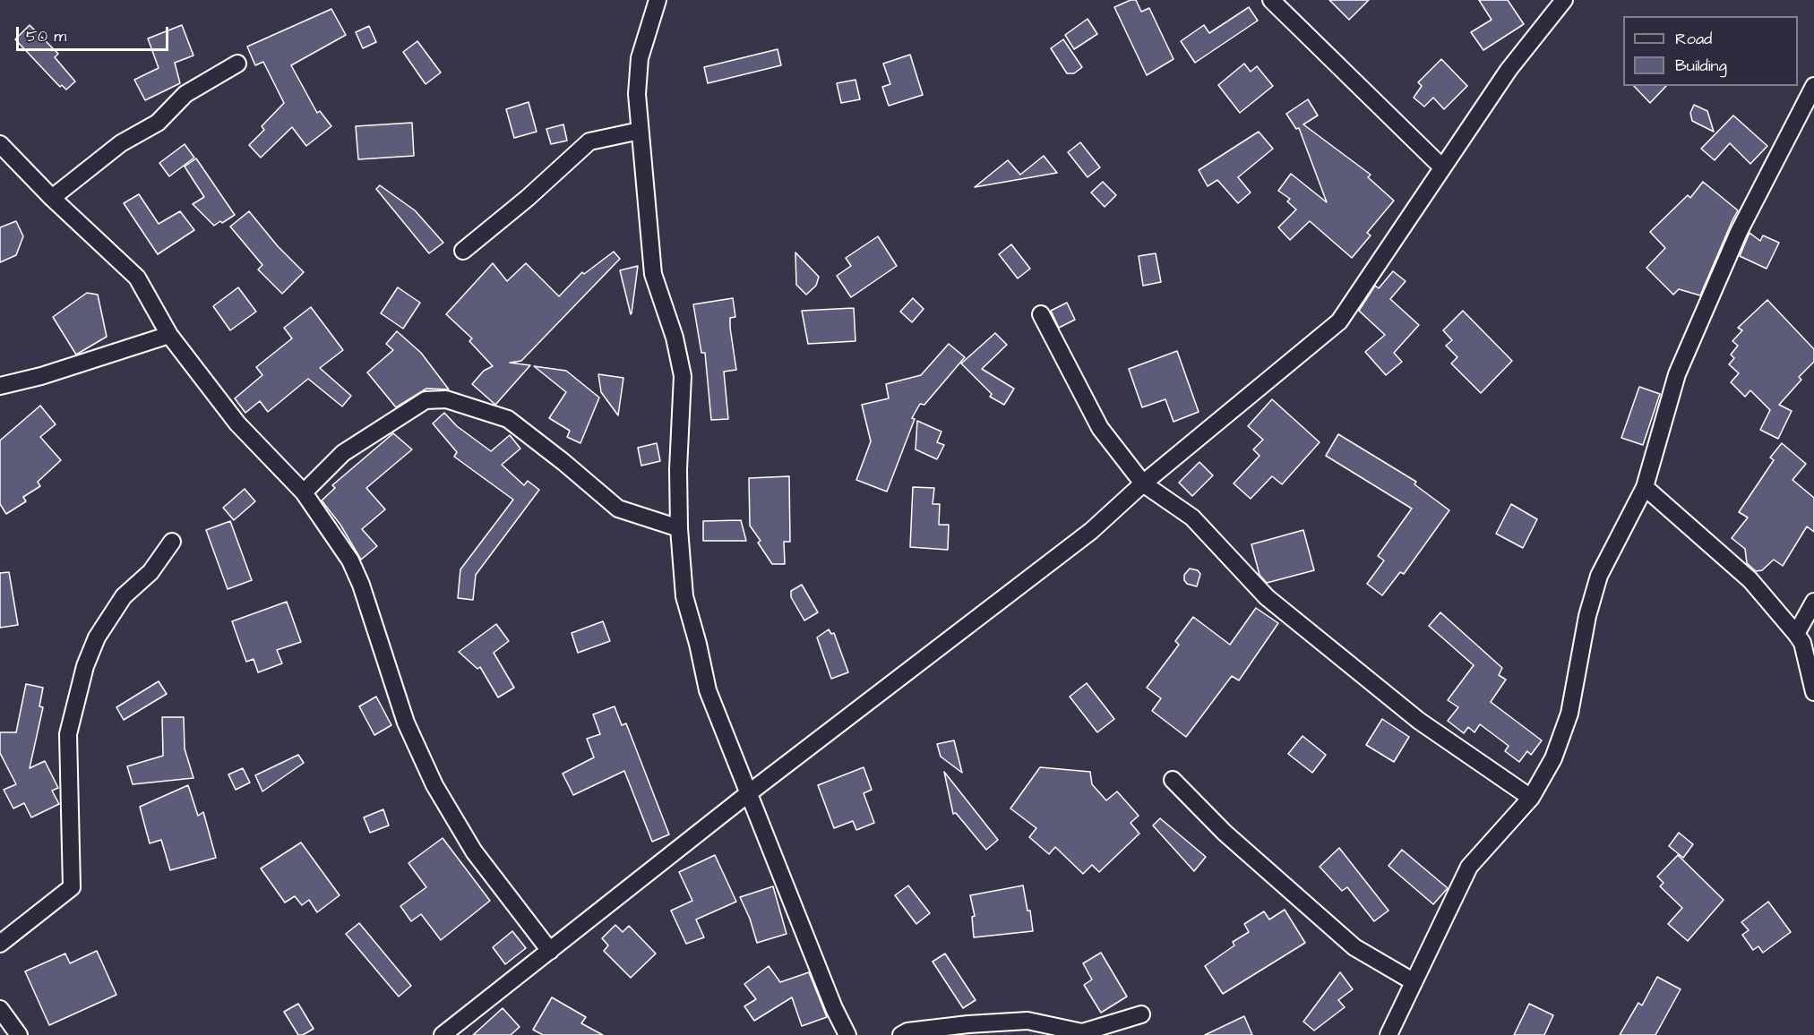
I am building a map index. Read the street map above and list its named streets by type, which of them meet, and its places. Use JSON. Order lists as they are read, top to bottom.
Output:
{
  "legend": ["Road", "Building"],
  "scale_bar": "50 m"
}
